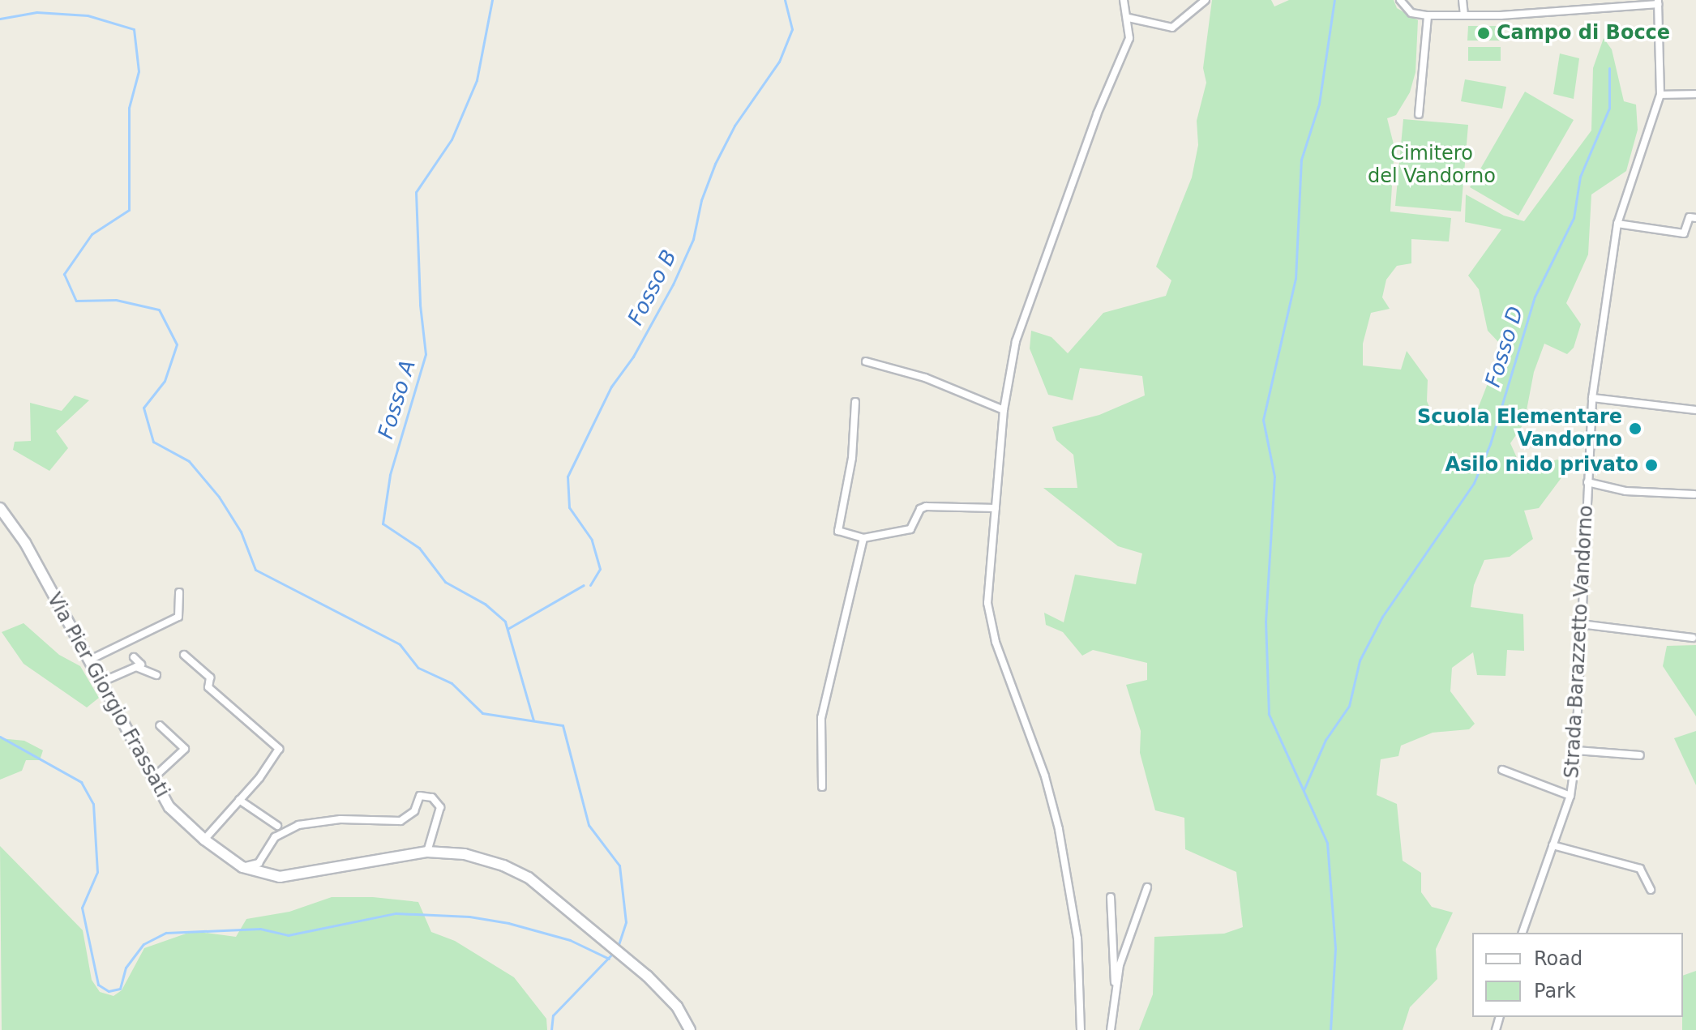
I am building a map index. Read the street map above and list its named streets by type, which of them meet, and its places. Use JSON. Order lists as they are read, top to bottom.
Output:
{
  "streets": {
    "street": ["Strada Barazzetto Vandorno", "Via Pier Giorgio Frassati"]
  },
  "water": ["Fosso B", "Fosso D", "Fosso A"],
  "parks": ["Cimitero del Vandorno"],
  "places": ["Campo di Bocce", "Scuola Elementare Vandorno", "Asilo nido privato"],
  "legend": ["Road", "Park"]
}
